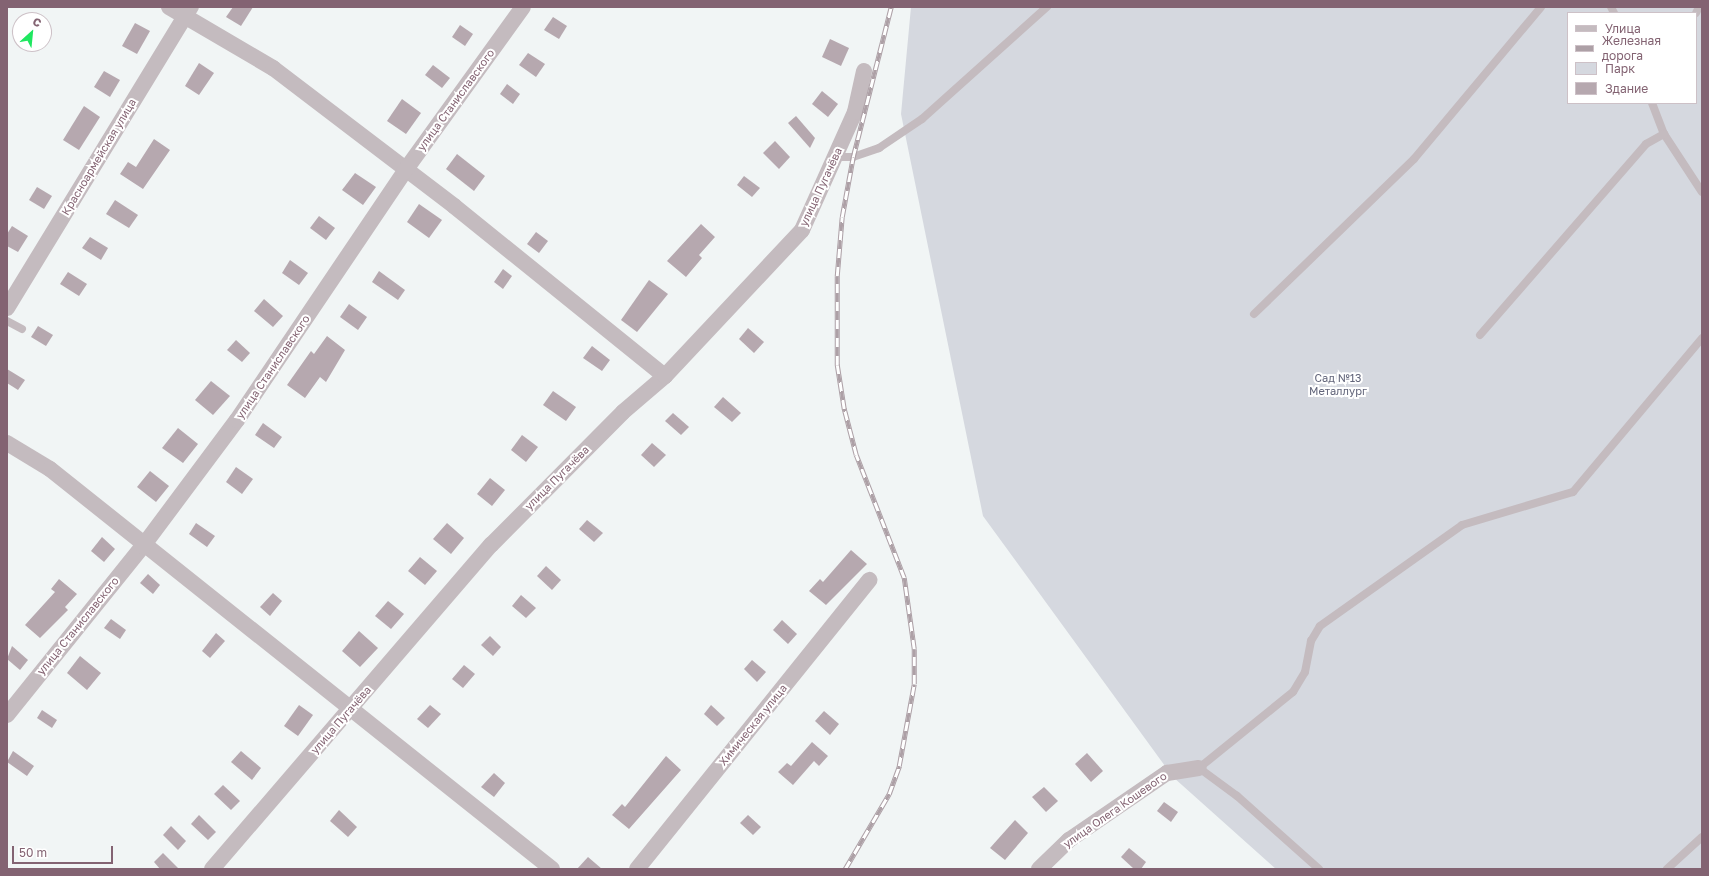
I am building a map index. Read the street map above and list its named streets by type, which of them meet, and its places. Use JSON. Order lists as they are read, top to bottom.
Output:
{
  "streets": {
    "street": [
      "улица Станиславского",
      "Красноармейская улица",
      "улица Пугачёва",
      "Химическая улица",
      "улица Олега Кошевого"
    ]
  },
  "parks": ["Сад №13 Металлург"],
  "legend": [
    "Улица",
    "Железная дорога",
    "Парк",
    "Здание"
  ],
  "scale_bar": "50 m",
  "north": "top right"
}
